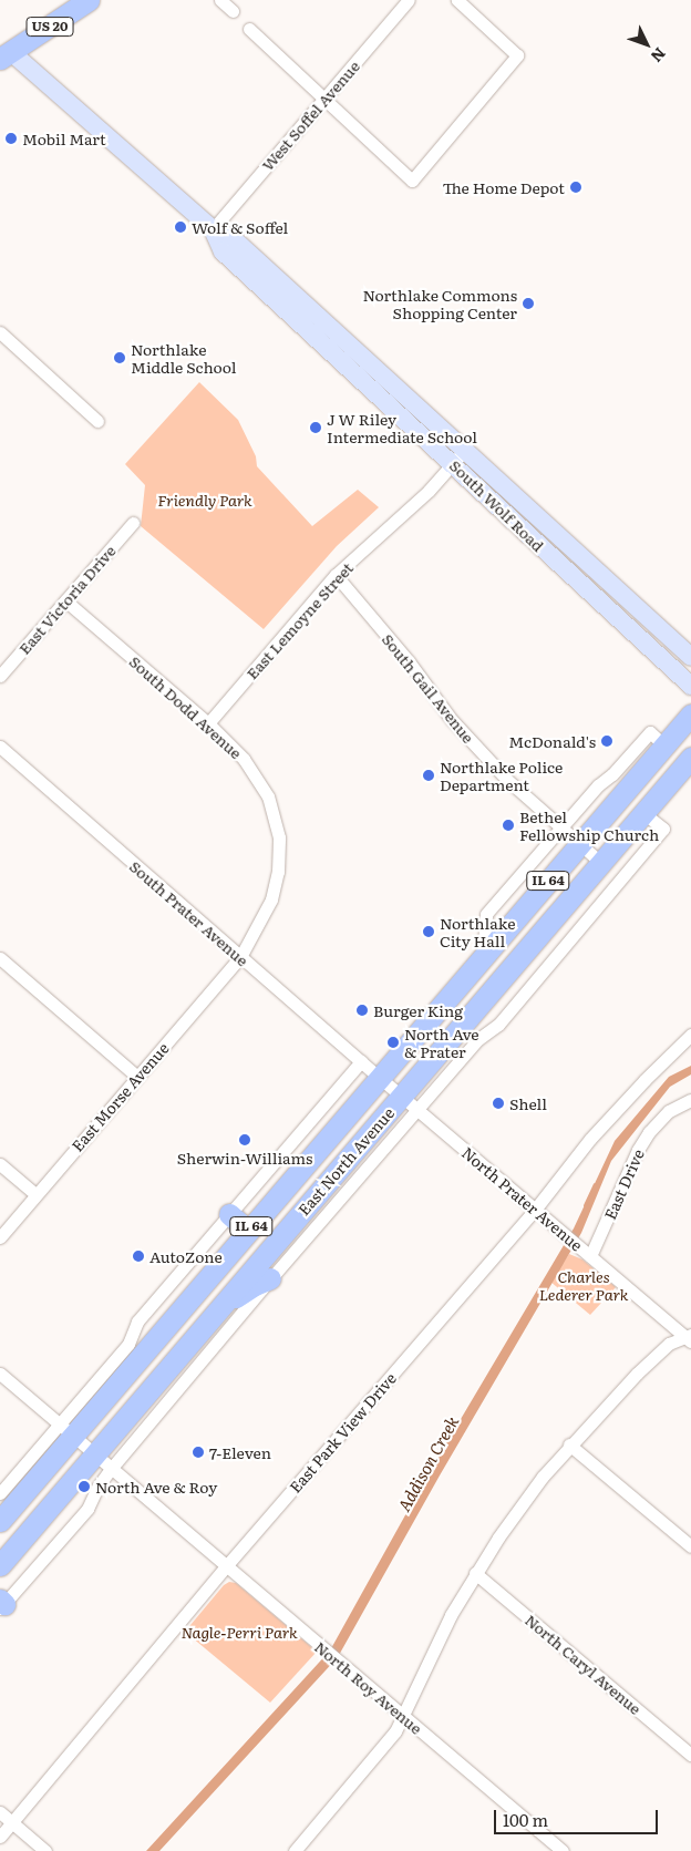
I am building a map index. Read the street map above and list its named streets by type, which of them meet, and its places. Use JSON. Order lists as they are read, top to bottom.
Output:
{
  "streets": {
    "main road": [
      "US 20",
      "South Wolf Road",
      "IL 64",
      "East North Avenue"
    ],
    "street": [
      "West Soffel Avenue",
      "East Victoria Drive",
      "East Lemoyne Street",
      "South Gail Avenue",
      "South Dodd Avenue",
      "South Prater Avenue",
      "East Morse Avenue",
      "East Drive",
      "North Prater Avenue",
      "East Park View Drive",
      "North Caryl Avenue",
      "North Roy Avenue"
    ]
  },
  "crossings": [
    ["US 20", "South Wolf Road"],
    ["West Soffel Avenue", "South Wolf Road"],
    ["South Wolf Road", "East Lemoyne Street"],
    ["East Victoria Drive", "South Dodd Avenue"],
    ["East Lemoyne Street", "South Gail Avenue"],
    ["East Lemoyne Street", "South Dodd Avenue"],
    ["South Gail Avenue", "East North Avenue"],
    ["South Dodd Avenue", "South Prater Avenue"],
    ["South Dodd Avenue", "East Morse Avenue"],
    ["South Prater Avenue", "East Morse Avenue"],
    ["South Prater Avenue", "East North Avenue"],
    ["South Prater Avenue", "North Prater Avenue"],
    ["East North Avenue", "North Prater Avenue"],
    ["East North Avenue", "North Roy Avenue"],
    ["East Drive", "North Prater Avenue"],
    ["North Prater Avenue", "East Park View Drive"],
    ["East Park View Drive", "North Roy Avenue"]
  ],
  "water": ["Addison Creek"],
  "parks": ["Friendly Park", "Charles Lederer Park", "Nagle-Perri Park"],
  "places": [
    "Mobil Mart",
    "The Home Depot",
    "Wolf & Soffel",
    "Northlake Commons Shopping Center",
    "Northlake Middle School",
    "J W Riley Intermediate School",
    "McDonald's",
    "Northlake Police Department",
    "Bethel Fellowship Church",
    "Northlake City Hall",
    "Burger King",
    "North Ave & Prater",
    "Shell",
    "Sherwin-Williams",
    "AutoZone",
    "7-Eleven",
    "North Ave & Roy"
  ],
  "scale_bar": "100 m",
  "north": "bottom right"
}
